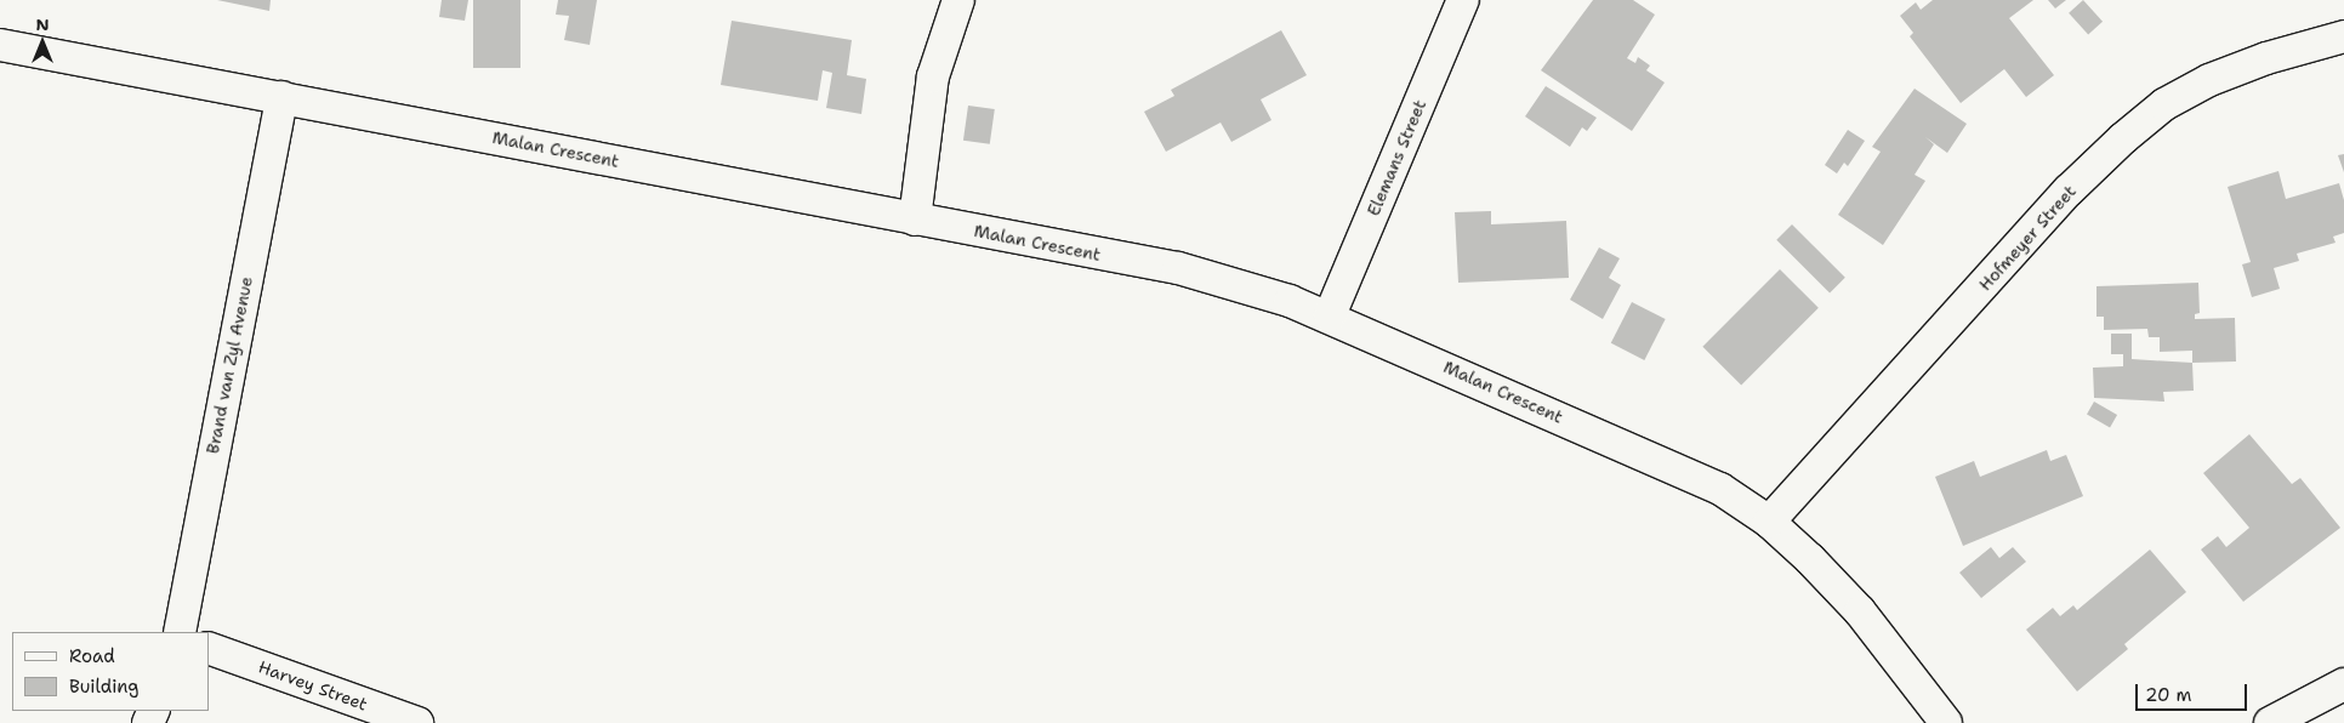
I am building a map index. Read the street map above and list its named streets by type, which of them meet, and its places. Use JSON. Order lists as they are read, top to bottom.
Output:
{
  "streets": {
    "street": [
      "Malan Crescent",
      "Elemans Street",
      "Hofmeyer Street",
      "Brand van Zyl Avenue",
      "Harvey Street"
    ]
  },
  "crossings": [
    ["Malan Crescent", "Elemans Street"],
    ["Malan Crescent", "Hofmeyer Street"],
    ["Malan Crescent", "Brand van Zyl Avenue"]
  ],
  "legend": ["Road", "Building"],
  "scale_bar": "20 m",
  "north": "top"
}
